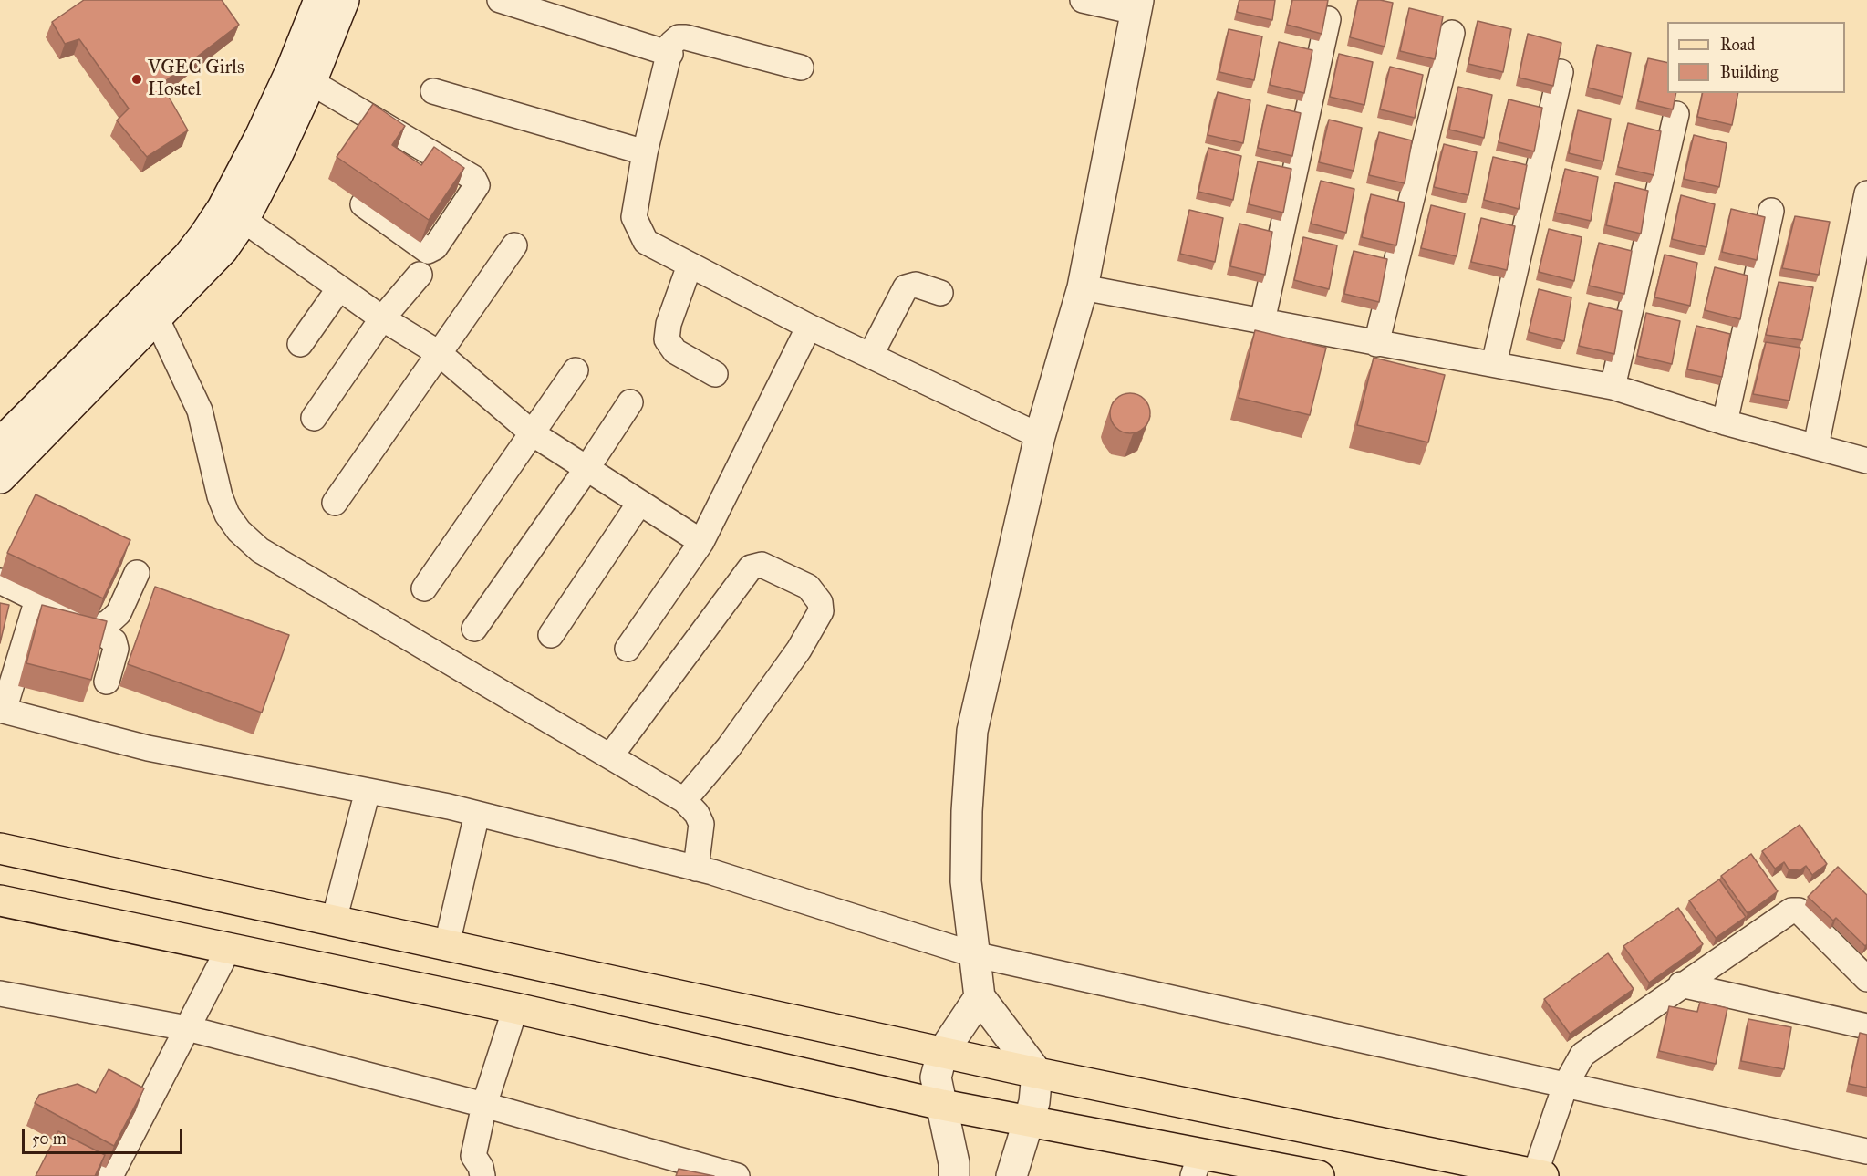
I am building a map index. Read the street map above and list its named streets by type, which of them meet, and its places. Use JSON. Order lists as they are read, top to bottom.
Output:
{
  "places": ["VGEC Girls Hostel"],
  "legend": ["Road", "Building"],
  "scale_bar": "50 m"
}
